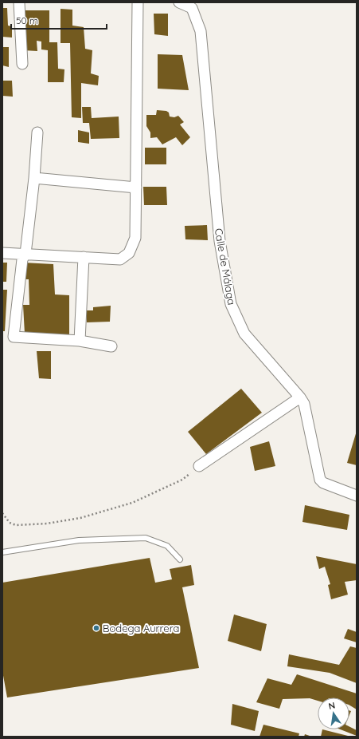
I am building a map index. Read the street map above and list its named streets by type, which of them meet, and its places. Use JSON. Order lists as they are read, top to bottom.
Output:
{
  "streets": {
    "street": ["Calle de Málaga"]
  },
  "places": ["Bodega Aurrera"],
  "scale_bar": "50 m",
  "north": "top"
}
